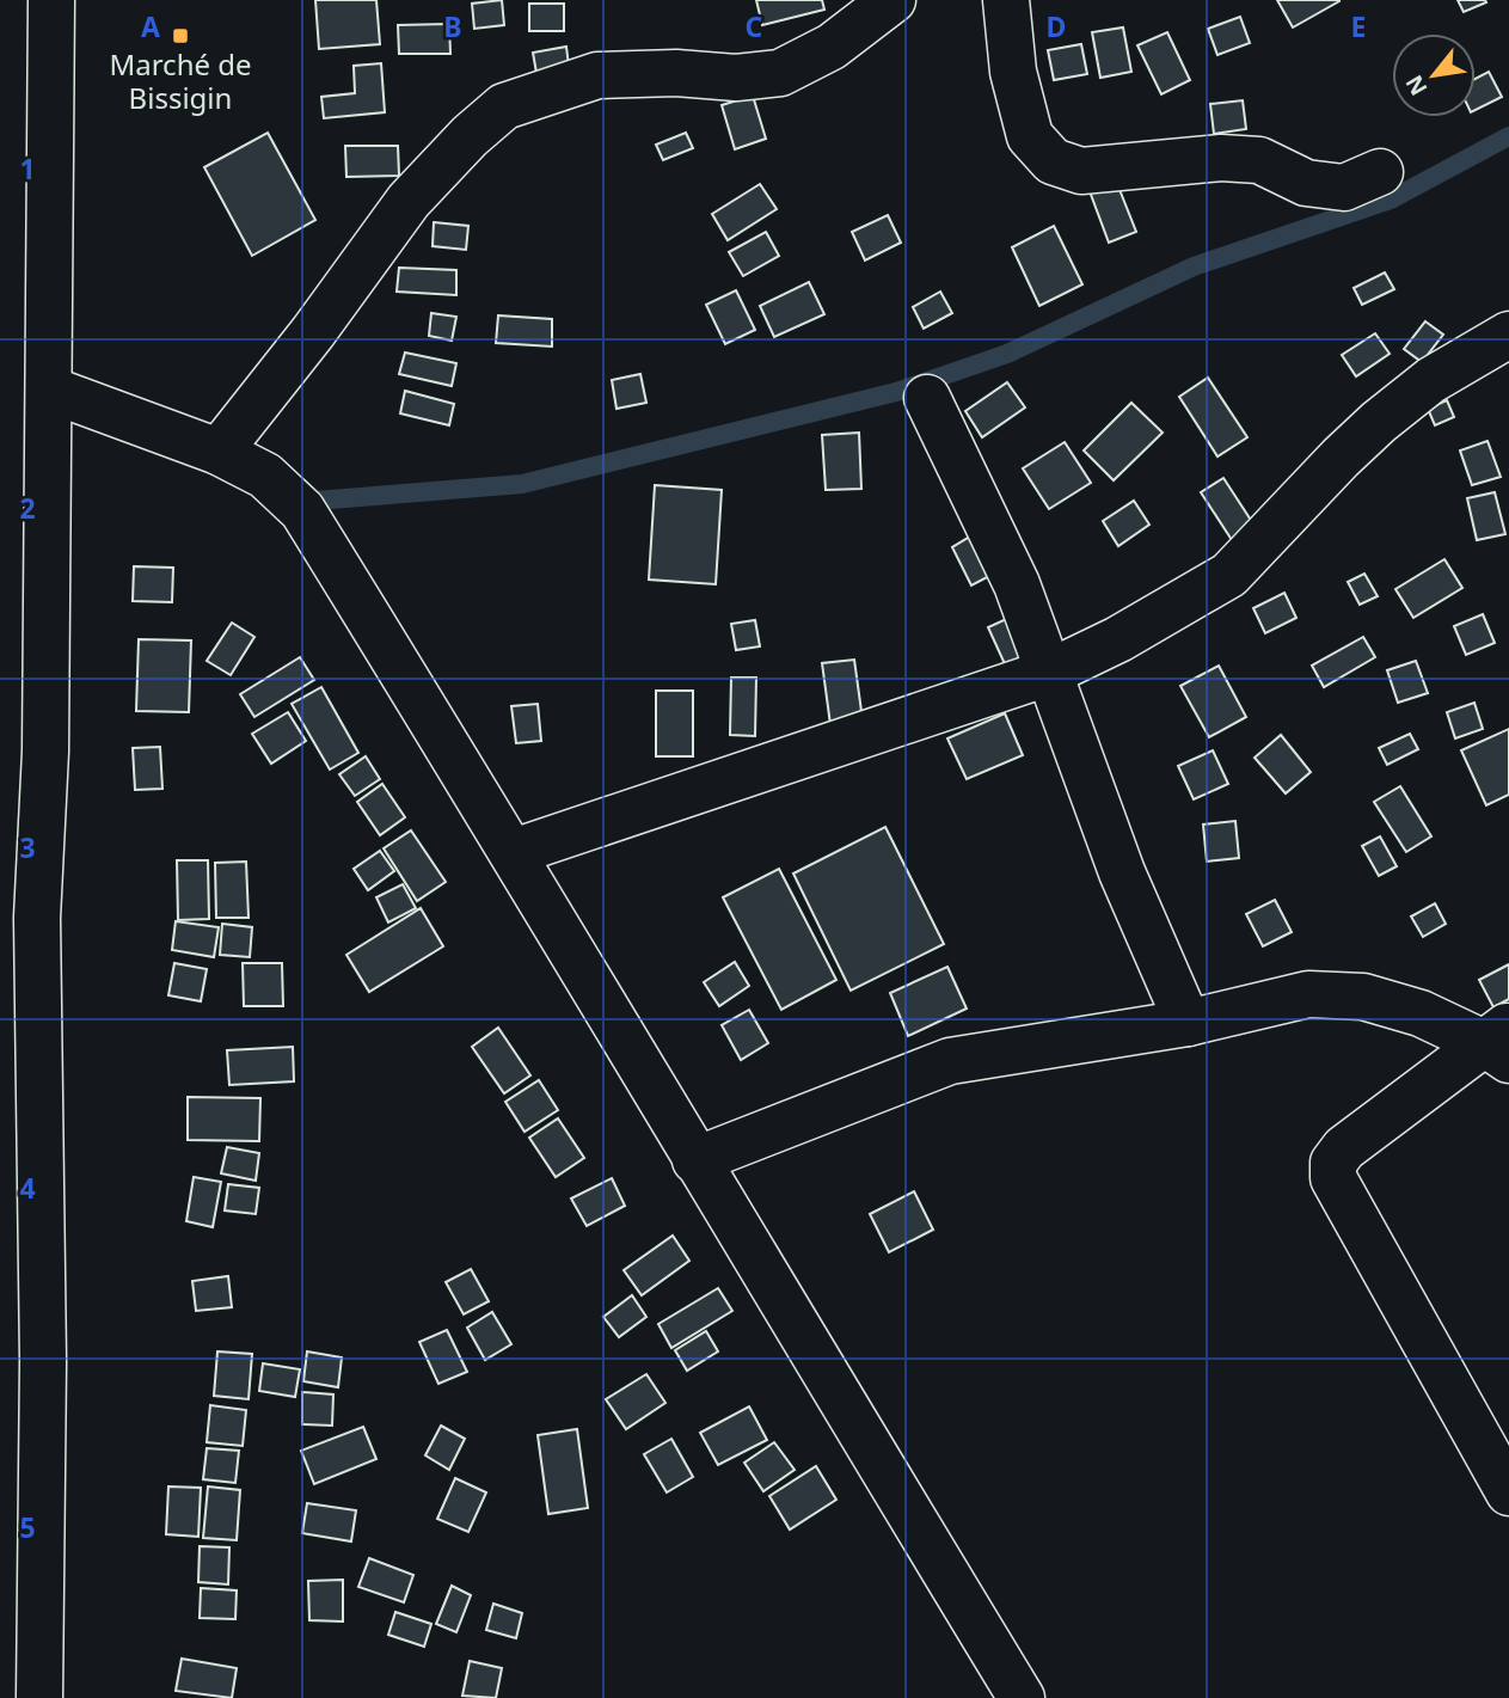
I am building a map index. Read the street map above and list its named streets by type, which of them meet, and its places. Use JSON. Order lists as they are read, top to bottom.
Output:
{
  "places": {
    "transit": ["Marché de Bissigin"]
  },
  "north": "bottom left",
  "grid": {
    "columns": [
      "A",
      "B",
      "C",
      "D",
      "E"
    ],
    "rows": [
      "1",
      "2",
      "3",
      "4",
      "5"
    ]
  }
}
